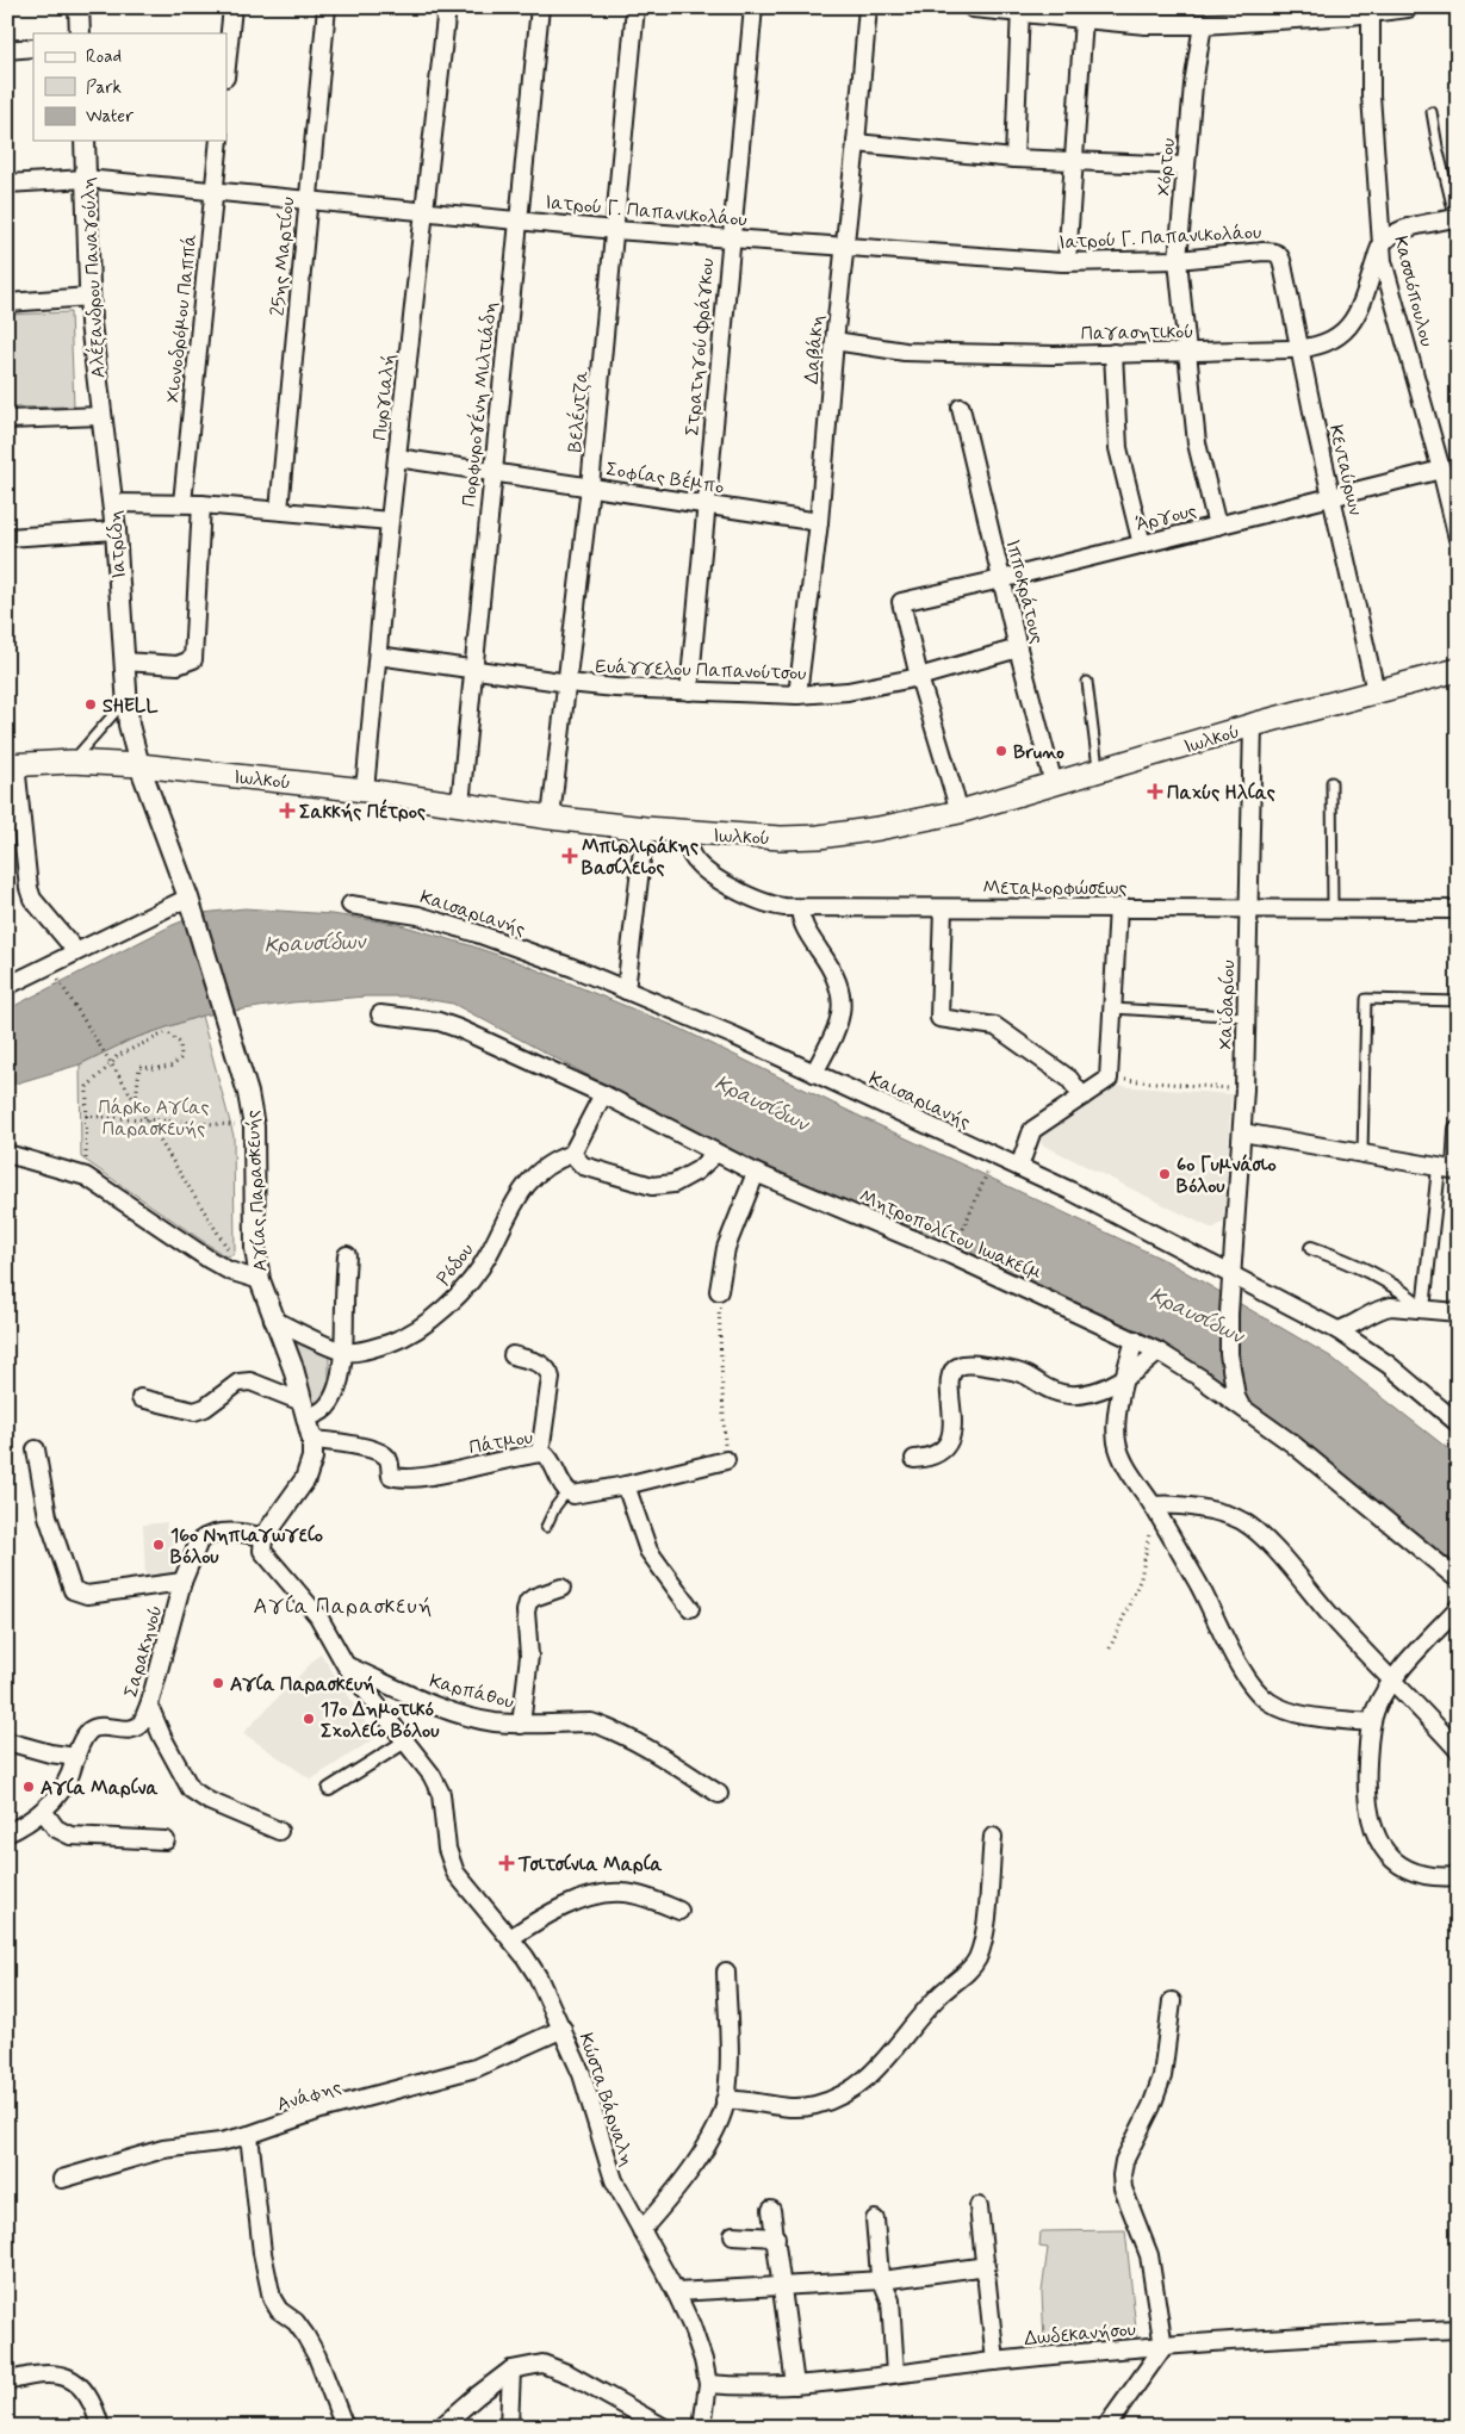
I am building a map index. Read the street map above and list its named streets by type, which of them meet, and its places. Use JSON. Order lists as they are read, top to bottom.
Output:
{
  "streets": {
    "main road": ["Ιωλκού"],
    "street": [
      "Χόρτου",
      "Ιατρού Γ. Παπανικολάου",
      "25ης Μαρτίου",
      "Αλέξανδρου Παναγούλη",
      "Κασσιόπουλου",
      "Χιονοδρόμου Παππά",
      "Παγασητικού",
      "Στρατηγού Φράγκου",
      "Δαβάκη",
      "Πυργιαλή",
      "Πορφυρογένη Μιλτιάδη",
      "Βελέντζα",
      "Κενταύρων",
      "Σοφίας Βέμπο",
      "Άργους",
      "Ιατρίδη",
      "Ιπποκράτους",
      "Ευάγγελου Παπανούτσου",
      "Μεταμορφώσεως",
      "Καισαριανής",
      "Χαϊδαρίου",
      "Αγίας Παρασκευής",
      "Μητροπολίτου Ιωακείμ",
      "Ρόδου",
      "Πάτμου",
      "Σαρακηνού",
      "Καρπάθου",
      "Ανάφης",
      "Κώστα Βάρναλη",
      "Δωδεκανήσου"
    ]
  },
  "crossings": [
    ["Χόρτου", "Ιατρού Γ. Παπανικολάου"],
    ["Χόρτου", "Παγασητικού"],
    ["Χόρτου", "Άργους"],
    ["Ιατρού Γ. Παπανικολάου", "25ης Μαρτίου"],
    ["Ιατρού Γ. Παπανικολάου", "Αλέξανδρου Παναγούλη"],
    ["Ιατρού Γ. Παπανικολάου", "Χιονοδρόμου Παππά"],
    ["Ιατρού Γ. Παπανικολάου", "Στρατηγού Φράγκου"],
    ["Ιατρού Γ. Παπανικολάου", "Δαβάκη"],
    ["Ιατρού Γ. Παπανικολάου", "Πυργιαλή"],
    ["Ιατρού Γ. Παπανικολάου", "Πορφυρογένη Μιλτιάδη"],
    ["Ιατρού Γ. Παπανικολάου", "Βελέντζα"],
    ["Ιατρού Γ. Παπανικολάου", "Κενταύρων"],
    ["Αλέξανδρου Παναγούλη", "Ιατρίδη"],
    ["Κασσιόπουλου", "Παγασητικού"],
    ["Κασσιόπουλου", "Άργους"],
    ["Παγασητικού", "Δαβάκη"],
    ["Παγασητικού", "Κενταύρων"],
    ["Στρατηγού Φράγκου", "Σοφίας Βέμπο"],
    ["Στρατηγού Φράγκου", "Ευάγγελου Παπανούτσου"],
    ["Δαβάκη", "Σοφίας Βέμπο"],
    ["Δαβάκη", "Ευάγγελου Παπανούτσου"],
    ["Πυργιαλή", "Σοφίας Βέμπο"],
    ["Πυργιαλή", "Ευάγγελου Παπανούτσου"],
    ["Πυργιαλή", "Ιωλκού"],
    ["Πορφυρογένη Μιλτιάδη", "Σοφίας Βέμπο"],
    ["Πορφυρογένη Μιλτιάδη", "Ευάγγελου Παπανούτσου"],
    ["Πορφυρογένη Μιλτιάδη", "Ιωλκού"],
    ["Βελέντζα", "Σοφίας Βέμπο"],
    ["Βελέντζα", "Ευάγγελου Παπανούτσου"],
    ["Βελέντζα", "Ιωλκού"],
    ["Κενταύρων", "Άργους"],
    ["Κενταύρων", "Ιωλκού"],
    ["Άργους", "Ιπποκράτους"],
    ["Άργους", "Ευάγγελου Παπανούτσου"],
    ["Ιατρίδη", "Ιωλκού"],
    ["Ιατρίδη", "Αγίας Παρασκευής"],
    ["Ιπποκράτους", "Ευάγγελου Παπανούτσου"],
    ["Ιπποκράτους", "Ιωλκού"],
    ["Ιωλκού", "Μεταμορφώσεως"],
    ["Ιωλκού", "Χαϊδαρίου"],
    ["Ιωλκού", "Αγίας Παρασκευής"],
    ["Μεταμορφώσεως", "Χαϊδαρίου"],
    ["Καισαριανής", "Χαϊδαρίου"],
    ["Χαϊδαρίου", "Μητροπολίτου Ιωακείμ"],
    ["Αγίας Παρασκευής", "Πάτμου"],
    ["Αγίας Παρασκευής", "Σαρακηνού"],
    ["Αγίας Παρασκευής", "Κώστα Βάρναλη"],
    ["Σαρακηνού", "Κώστα Βάρναλη"],
    ["Καρπάθου", "Κώστα Βάρναλη"],
    ["Ανάφης", "Κώστα Βάρναλη"],
    ["Κώστα Βάρναλη", "Δωδεκανήσου"]
  ],
  "districts": ["Αγία Παρασκευή"],
  "water": ["Κραυσίδων"],
  "parks": ["Πάρκο Αγίας Παρασκευής"],
  "places": {
    "other": [
      "SHELL",
      "Bruno",
      "6ο Γυμνάσιο Βόλου",
      "16ο Νηπιαγωγείο Βόλου",
      "Αγία Παρασκευή",
      "17ο Δημοτικό Σχολείο Βόλου",
      "Αγία Μαρίνα"
    ],
    "health": [
      "Παχύς Ηλίας",
      "Σακκής Πέτρος",
      "Μπιρλιράκης Βασίλειος",
      "Τσιτσίνια Μαρία"
    ]
  },
  "legend": ["Road", "Park", "Water"]
}
